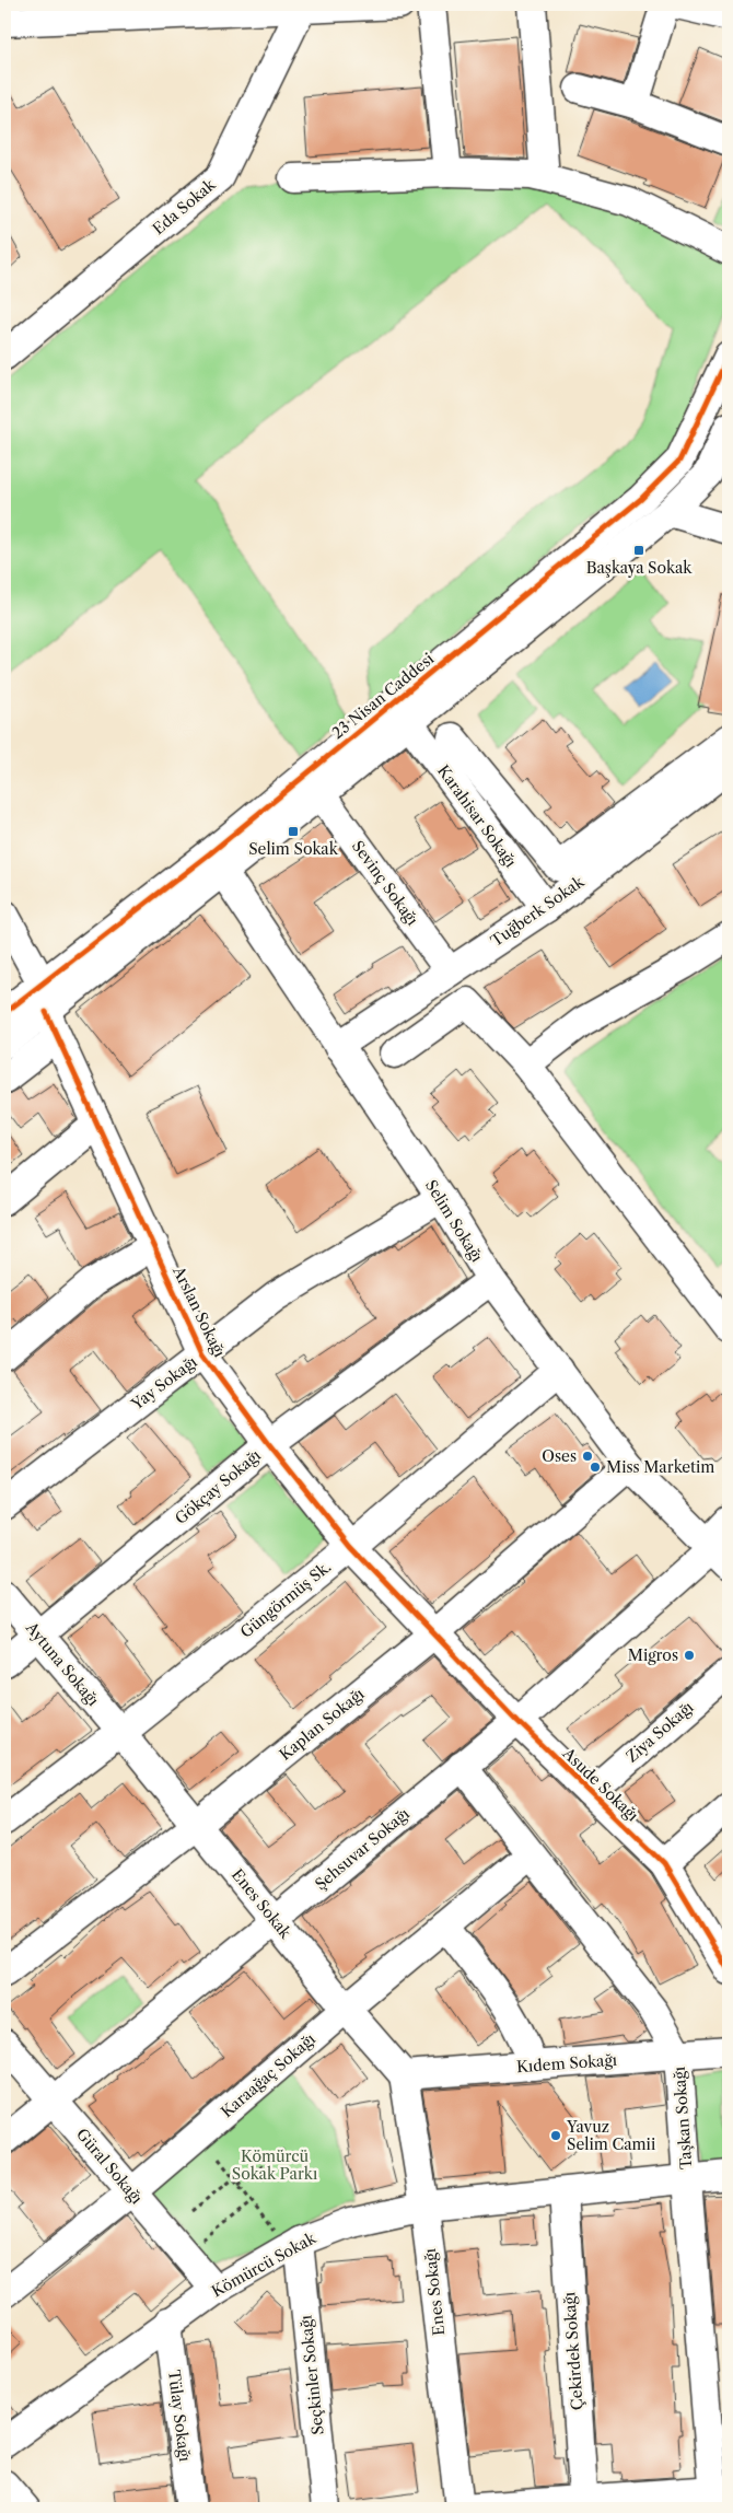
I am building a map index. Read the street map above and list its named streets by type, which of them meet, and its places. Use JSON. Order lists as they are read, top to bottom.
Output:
{
  "streets": {
    "street": [
      "Eda Sokak",
      "23 Nisan Caddesi",
      "Karahisar Sokağı",
      "Sevinç Sokağı",
      "Tuğberk Sokak",
      "Selim Sokağı",
      "Arslan Sokağı",
      "Yay Sokağı",
      "Gökçay Sokağı",
      "Güngörmüş Sk.",
      "Aytuna Sokağı",
      "Kaplan Sokağı",
      "Ziya Sokağı",
      "Asude Sokağı",
      "Şehsuvar Sokağı",
      "Enes Sokak",
      "Kıdem Sokağı",
      "Karaağaç Sokağı",
      "Taşkan Sokağı",
      "Güral Sokağı",
      "Kömürcü Sokak",
      "Enes Sokağı",
      "Çekirdek Sokağı",
      "Seçkinler Sokağı",
      "Tülay Sokağı"
    ]
  },
  "crossings": [
    ["23 Nisan Caddesi", "Karahisar Sokağı"],
    ["23 Nisan Caddesi", "Sevinç Sokağı"],
    ["23 Nisan Caddesi", "Selim Sokağı"],
    ["23 Nisan Caddesi", "Arslan Sokağı"],
    ["Karahisar Sokağı", "Tuğberk Sokak"],
    ["Sevinç Sokağı", "Tuğberk Sokak"],
    ["Tuğberk Sokak", "Selim Sokağı"],
    ["Selim Sokağı", "Yay Sokağı"],
    ["Selim Sokağı", "Gökçay Sokağı"],
    ["Selim Sokağı", "Güngörmüş Sk."],
    ["Selim Sokağı", "Kaplan Sokağı"],
    ["Selim Sokağı", "Şehsuvar Sokağı"],
    ["Arslan Sokağı", "Yay Sokağı"],
    ["Arslan Sokağı", "Gökçay Sokağı"],
    ["Arslan Sokağı", "Güngörmüş Sk."],
    ["Arslan Sokağı", "Kaplan Sokağı"],
    ["Arslan Sokağı", "Asude Sokağı"],
    ["Gökçay Sokağı", "Aytuna Sokağı"],
    ["Güngörmüş Sk.", "Aytuna Sokağı"],
    ["Güngörmüş Sk.", "Enes Sokak"],
    ["Aytuna Sokağı", "Enes Sokak"],
    ["Kaplan Sokağı", "Asude Sokağı"],
    ["Kaplan Sokağı", "Enes Sokak"],
    ["Ziya Sokağı", "Asude Sokağı"],
    ["Asude Sokağı", "Şehsuvar Sokağı"],
    ["Şehsuvar Sokağı", "Enes Sokak"],
    ["Şehsuvar Sokağı", "Taşkan Sokağı"],
    ["Şehsuvar Sokağı", "Güral Sokağı"],
    ["Enes Sokak", "Kıdem Sokağı"],
    ["Enes Sokak", "Karaağaç Sokağı"],
    ["Enes Sokak", "Enes Sokağı"],
    ["Kıdem Sokağı", "Taşkan Sokağı"],
    ["Kıdem Sokağı", "Enes Sokağı"],
    ["Karaağaç Sokağı", "Taşkan Sokağı"],
    ["Karaağaç Sokağı", "Güral Sokağı"],
    ["Taşkan Sokağı", "Kömürcü Sokak"],
    ["Güral Sokağı", "Kömürcü Sokak"],
    ["Kömürcü Sokak", "Enes Sokağı"],
    ["Kömürcü Sokak", "Çekirdek Sokağı"],
    ["Kömürcü Sokak", "Seçkinler Sokağı"],
    ["Kömürcü Sokak", "Tülay Sokağı"]
  ],
  "parks": ["Kömürcü Sokak Parkı"],
  "places": {
    "transit": ["Başkaya Sokak", "Selim Sokak"],
    "other": [
      "Oses",
      "Miss Marketim",
      "Migros",
      "Yavuz Selim Camii"
    ]
  }
}
